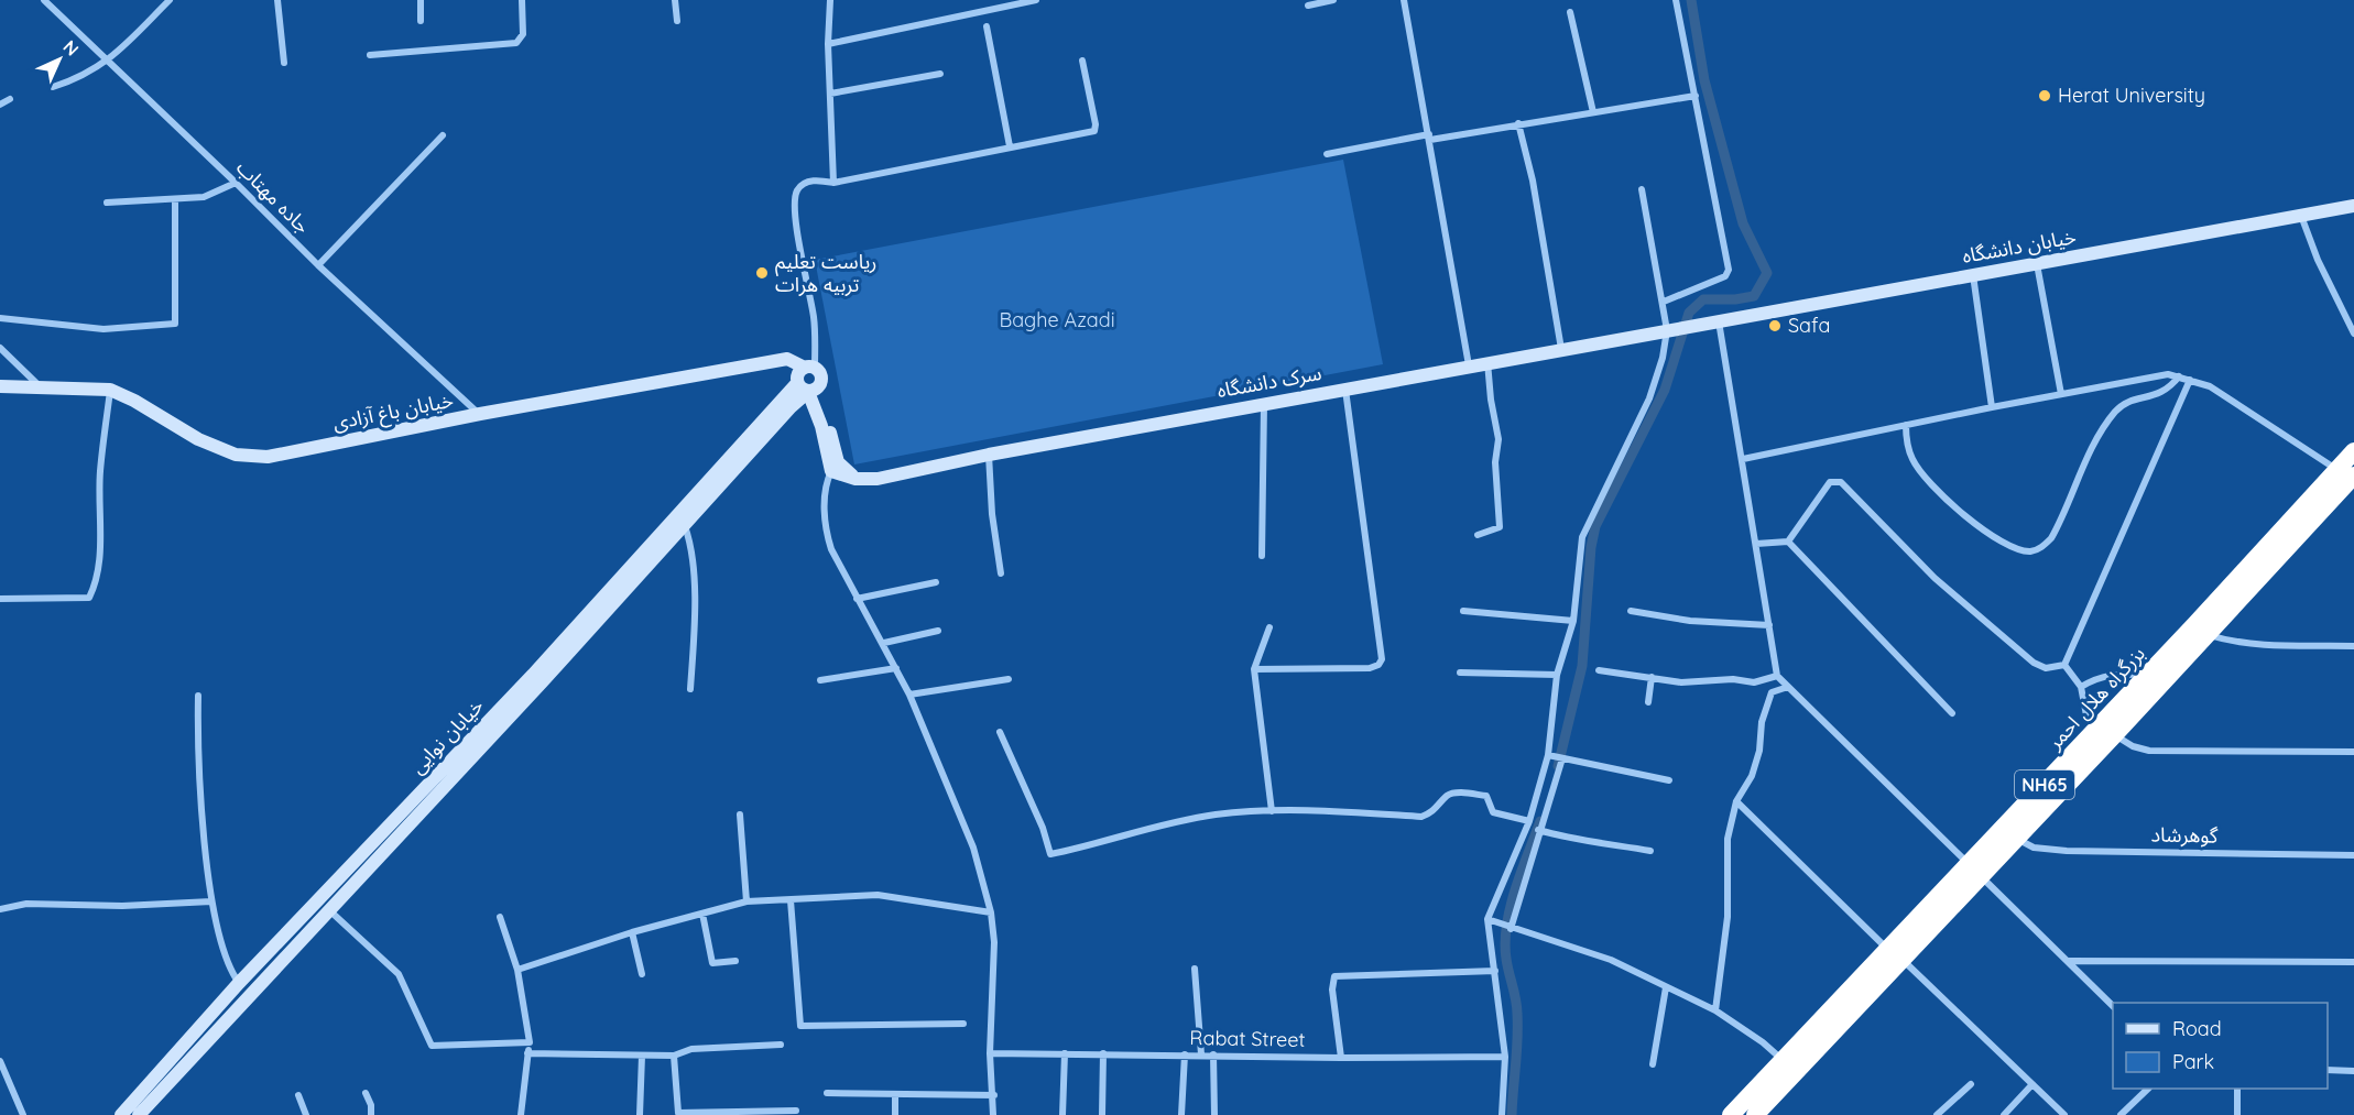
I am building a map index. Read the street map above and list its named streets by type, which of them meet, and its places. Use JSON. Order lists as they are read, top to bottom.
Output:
{
  "streets": {
    "highway": ["بزرگراه هلال احمر", "NH65"],
    "street": [
      "جاده مهتاب",
      "خیابان دانشگاه",
      "سرک دانشگاه",
      "خیابان باغ آزادی",
      "خیابان نوایی",
      "گوهرشاد",
      "Rabat Street"
    ]
  },
  "crossings": [
    ["جاده مهتاب", "خیابان باغ آزادی"],
    ["خیابان دانشگاه", "سرک دانشگاه"],
    ["بزرگراه هلال احمر", "گوهرشاد"]
  ],
  "parks": ["Baghe Azadi"],
  "places": ["Herat University", "ریاست تعلیم تربیه هرات", "Safa"],
  "legend": ["Road", "Park"],
  "north": "top right"
}
